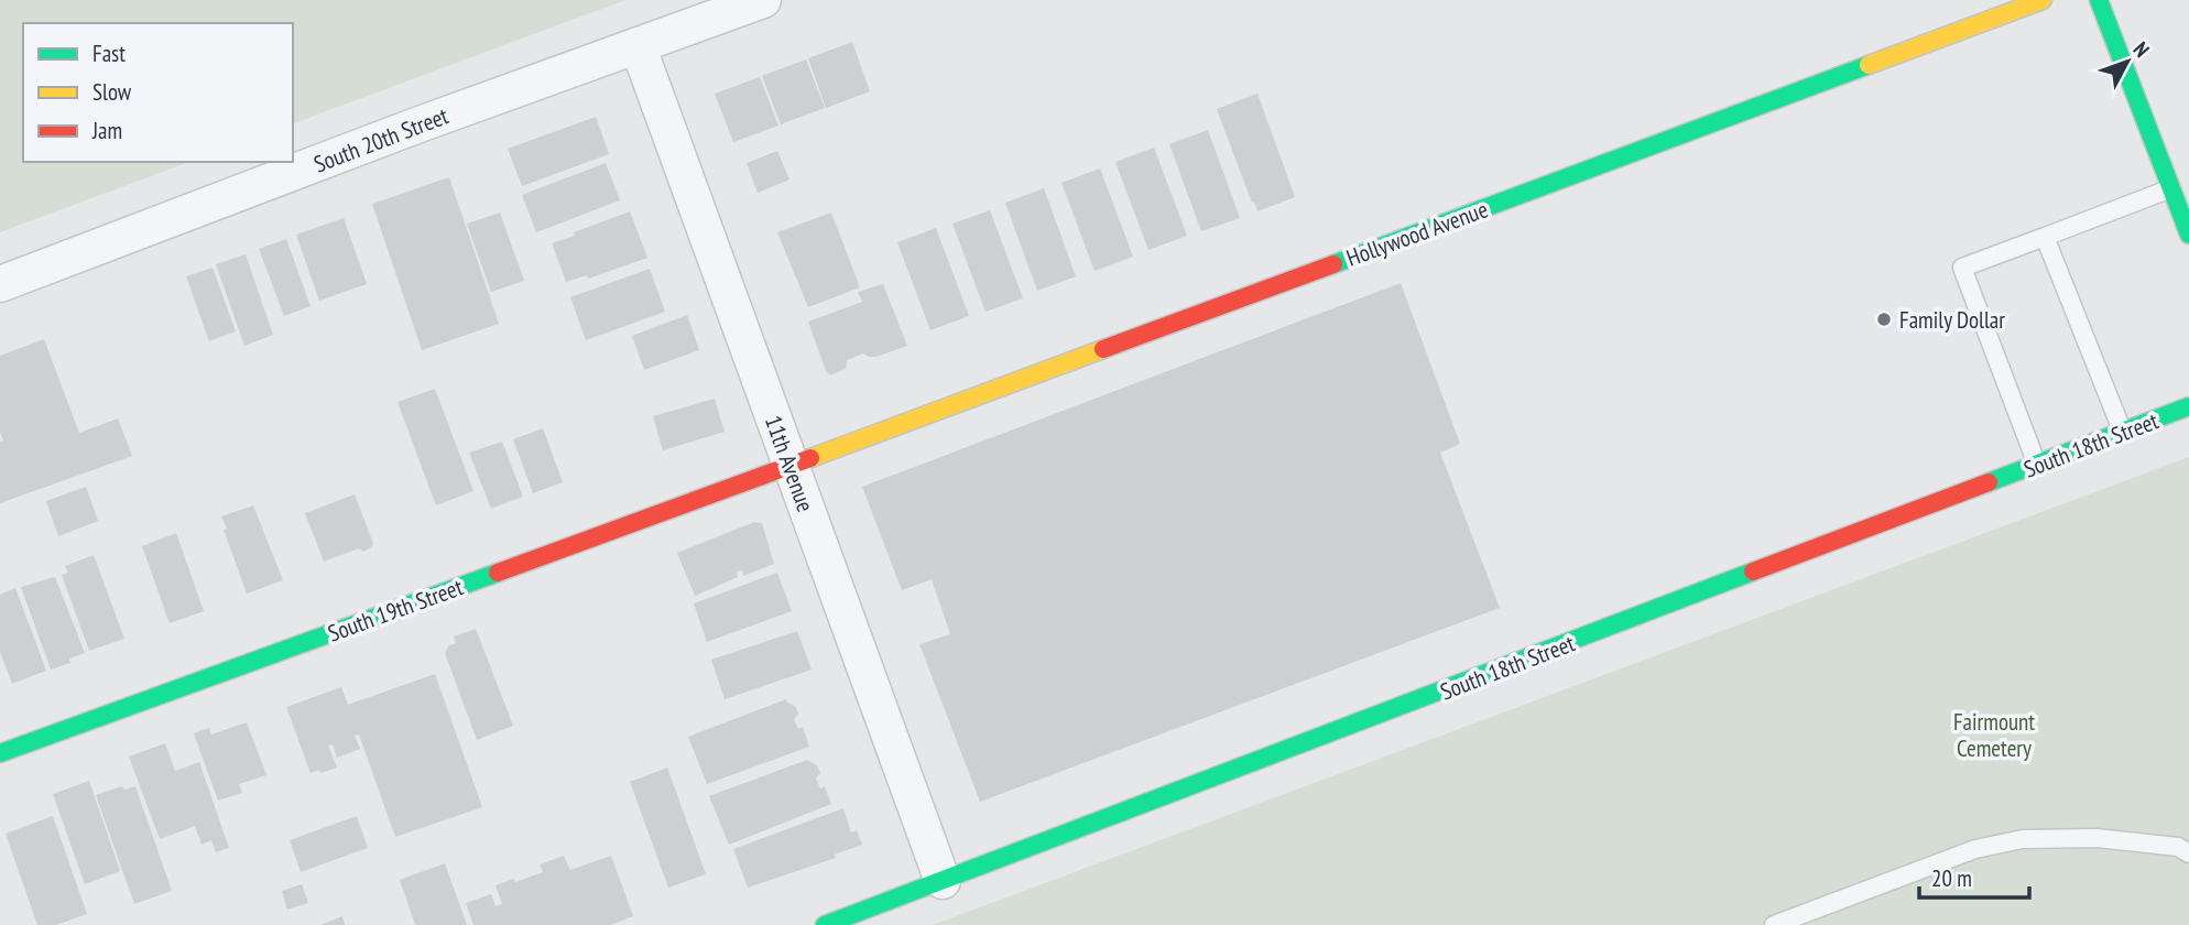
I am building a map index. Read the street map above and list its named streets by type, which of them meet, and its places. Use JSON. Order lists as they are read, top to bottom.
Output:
{
  "streets": {
    "street": [
      "South 20th Street",
      "Hollywood Avenue",
      "South 18th Street",
      "11th Avenue",
      "South 19th Street"
    ]
  },
  "crossings": [
    ["South 20th Street", "11th Avenue"],
    ["Hollywood Avenue", "11th Avenue"],
    ["Hollywood Avenue", "South 19th Street"],
    ["South 18th Street", "11th Avenue"],
    ["11th Avenue", "South 19th Street"]
  ],
  "parks": ["Fairmount Cemetery"],
  "places": ["Family Dollar"],
  "legend": ["Fast", "Slow", "Jam"],
  "scale_bar": "20 m",
  "north": "top right"
}
